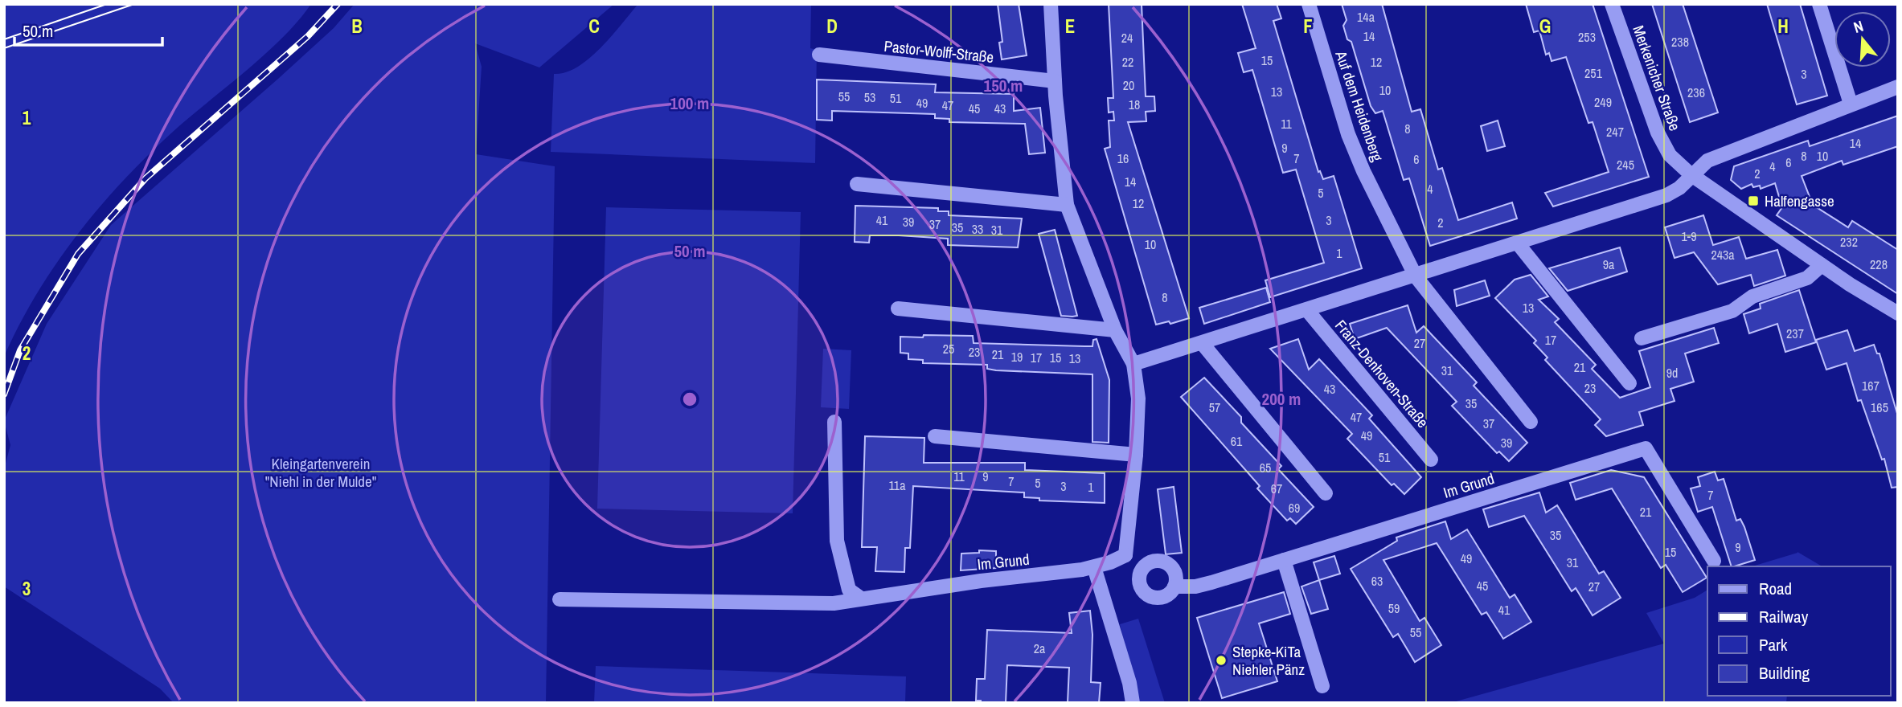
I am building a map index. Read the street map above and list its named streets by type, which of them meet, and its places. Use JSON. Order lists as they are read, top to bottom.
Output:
{
  "streets": {
    "street": [
      "Pastor-Wolff-Straße",
      "Merkenicher Straße",
      "Auf dem Heidenberg",
      "Franz-Denhoven-Straße",
      "Im Grund"
    ]
  },
  "crossings": [
    ["Merkenicher Straße", "Franz-Denhoven-Straße"],
    ["Auf dem Heidenberg", "Franz-Denhoven-Straße"]
  ],
  "parks": ["Kleingartenverein \"Niehl in der Mulde\""],
  "places": {
    "transit": ["Halfengasse"],
    "other": ["Stepke-KiTa Niehler Pänz"]
  },
  "house_numbers": [
    "14a",
    "14",
    "253",
    "24",
    "238",
    "15",
    "22",
    "12",
    "251",
    "3",
    "20",
    "10",
    "13",
    "236",
    "55",
    "53",
    "51",
    "249",
    "49",
    "18",
    "47",
    "45",
    "43",
    "11",
    "8",
    "247",
    "14",
    "9",
    "8",
    "10",
    "16",
    "7",
    "6",
    "6",
    "245",
    "4",
    "2",
    "14",
    "4",
    "5",
    "12",
    "41",
    "3",
    "39",
    "2",
    "37",
    "35",
    "33",
    "31",
    "1-9",
    "232",
    "10",
    "1",
    "243a",
    "9a",
    "228",
    "8",
    "13",
    "237",
    "17",
    "27",
    "25",
    "23",
    "21",
    "19",
    "17",
    "15",
    "13",
    "21",
    "31",
    "9d",
    "167",
    "23",
    "43",
    "35",
    "57",
    "165",
    "47",
    "37",
    "49",
    "61",
    "39",
    "51",
    "65",
    "11",
    "9",
    "7",
    "5",
    "11a",
    "3",
    "1",
    "67",
    "7",
    "69",
    "21",
    "35",
    "9",
    "15",
    "49",
    "31",
    "63",
    "45",
    "27",
    "59",
    "41",
    "55",
    "2a"
  ],
  "legend": [
    "Road",
    "Railway",
    "Park",
    "Building"
  ],
  "scale_bar": "50 m",
  "north": "top",
  "grid": {
    "columns": [
      "B",
      "C",
      "D",
      "E",
      "F",
      "G",
      "H"
    ],
    "rows": ["1", "2", "3"]
  },
  "rings": [
    "150 m",
    "100 m",
    "50 m",
    "200 m"
  ]
}
